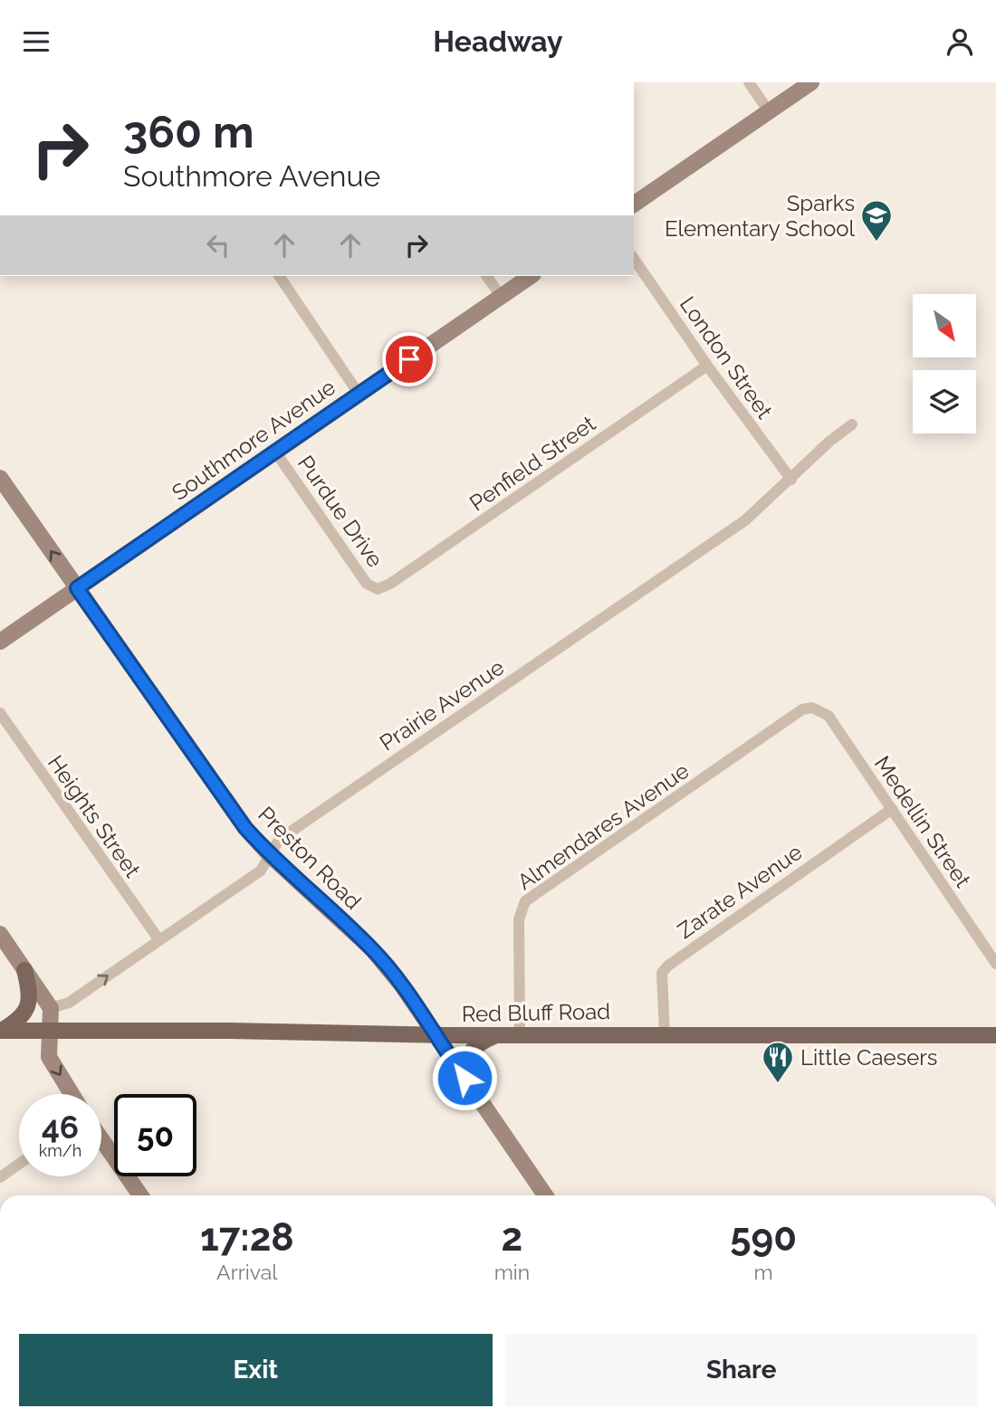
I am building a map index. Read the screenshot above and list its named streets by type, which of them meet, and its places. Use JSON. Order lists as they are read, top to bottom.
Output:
{
  "streets": {
    "main road": ["Southmore Avenue", "Preston Road", "Red Bluff Road"],
    "street": [
      "London Street",
      "Penfield Street",
      "Purdue Drive",
      "Prairie Avenue",
      "Heights Street",
      "Medellin Street",
      "Almendares Avenue",
      "Zarate Avenue"
    ]
  },
  "crossings": [
    ["London Street", "Penfield Street"],
    ["London Street", "Prairie Avenue"],
    ["Southmore Avenue", "Purdue Drive"],
    ["Southmore Avenue", "Preston Road"],
    ["Penfield Street", "Purdue Drive"],
    ["Prairie Avenue", "Heights Street"],
    ["Prairie Avenue", "Preston Road"],
    ["Medellin Street", "Almendares Avenue"],
    ["Medellin Street", "Zarate Avenue"],
    ["Almendares Avenue", "Red Bluff Road"],
    ["Preston Road", "Red Bluff Road"],
    ["Zarate Avenue", "Red Bluff Road"]
  ],
  "places": {
    "school or university": ["Sparks Elementary School"],
    "restaurant": ["Little Caesers"]
  },
  "north": "bottom right",
  "page": {
    "header": "Headway",
    "turn": ["360 m", "Southmore Avenue"],
    "speed": "46 km/h",
    "limit": "50",
    "eta": [
      "17:28",
      "Arrival",
      "2",
      "min",
      "590",
      "m"
    ],
    "buttons": ["Exit", "Share"]
  }
}
